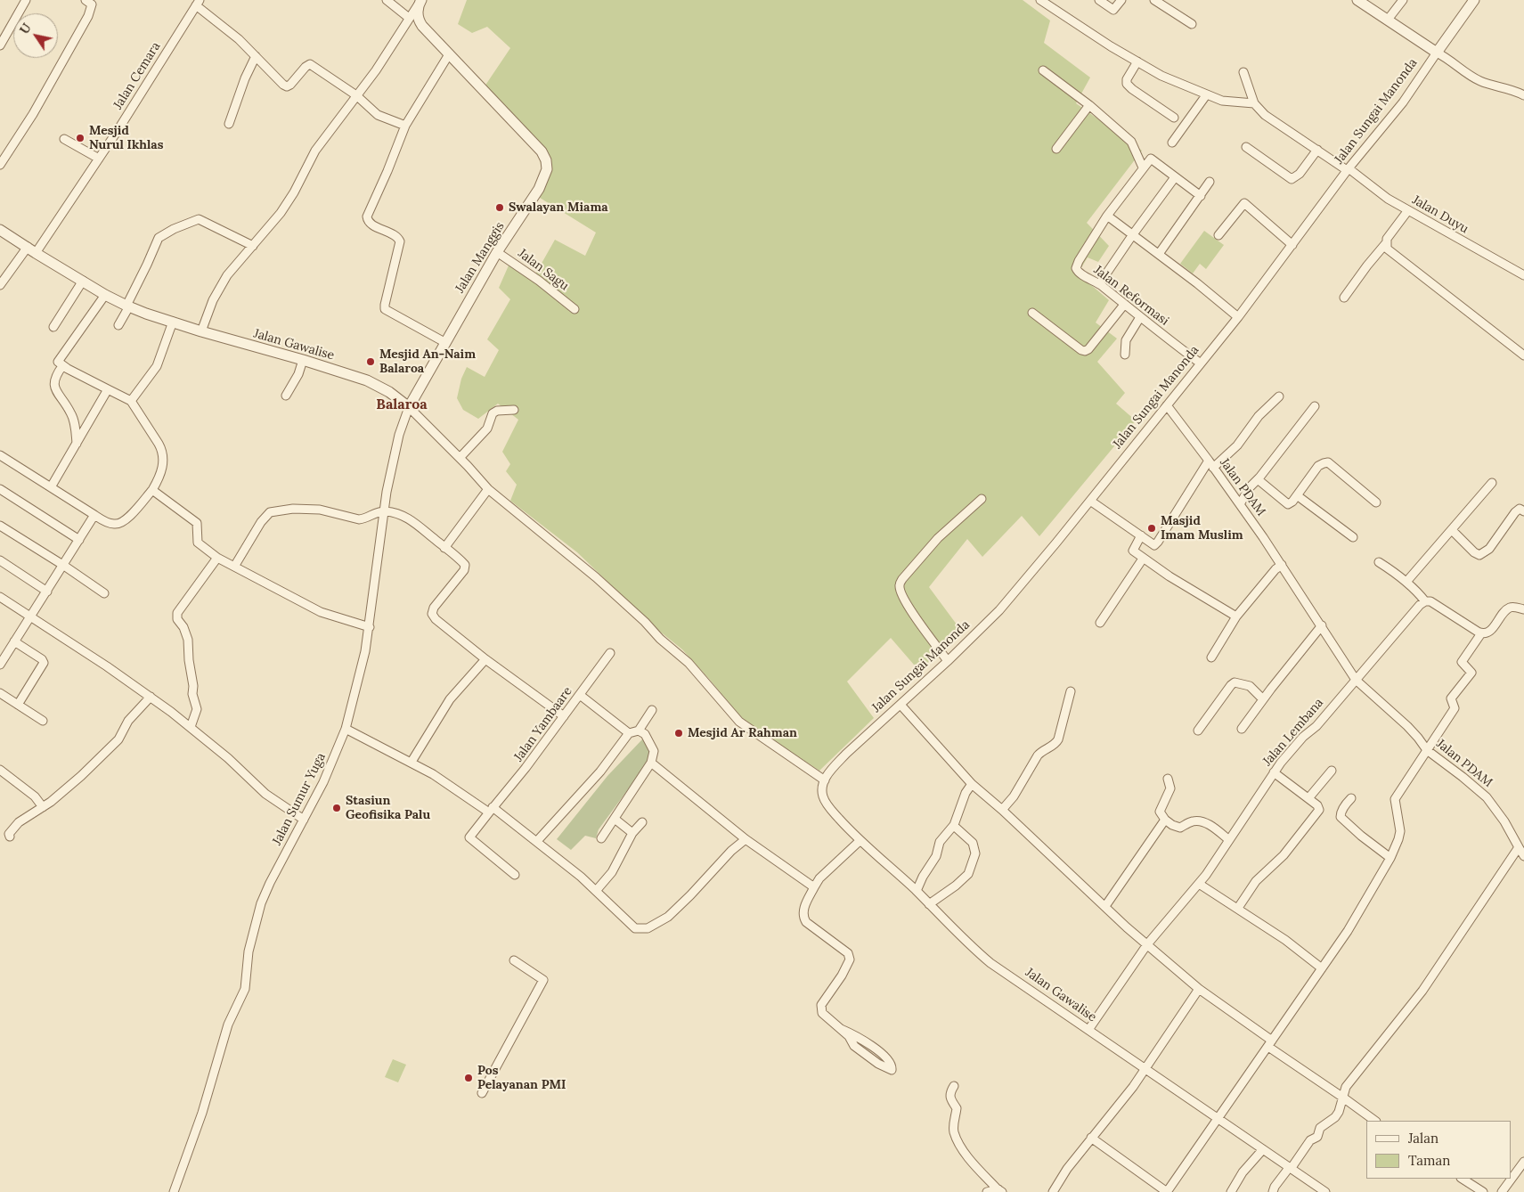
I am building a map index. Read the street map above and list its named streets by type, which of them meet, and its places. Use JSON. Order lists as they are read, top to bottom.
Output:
{
  "streets": {
    "street": [
      "Jalan Cemara",
      "Jalan Sungai Manonda",
      "Jalan Duyu",
      "Jalan Manggis",
      "Jalan Sagu",
      "Jalan Reformasi",
      "Jalan Gawalise",
      "Jalan PDAM",
      "Jalan Yambaare",
      "Jalan Lembana",
      "Jalan Sumur Yuga"
    ]
  },
  "crossings": [
    ["Jalan Cemara", "Jalan Gawalise"],
    ["Jalan Sungai Manonda", "Jalan Duyu"],
    ["Jalan Sungai Manonda", "Jalan Reformasi"],
    ["Jalan Sungai Manonda", "Jalan Gawalise"],
    ["Jalan Sungai Manonda", "Jalan PDAM"],
    ["Jalan Manggis", "Jalan Sagu"],
    ["Jalan Manggis", "Jalan Gawalise"],
    ["Jalan Manggis", "Jalan Sumur Yuga"],
    ["Jalan Gawalise", "Jalan Lembana"],
    ["Jalan Gawalise", "Jalan Sumur Yuga"],
    ["Jalan PDAM", "Jalan Lembana"]
  ],
  "districts": ["Balaroa"],
  "places": [
    "Mesjid Nurul Ikhlas",
    "Swalayan Miama",
    "Mesjid An-Naim Balaroa",
    "Masjid Imam Muslim",
    "Mesjid Ar Rahman",
    "Stasiun Geofisika Palu",
    "Pos Pelayanan PMI"
  ],
  "legend": ["Jalan", "Taman"],
  "north": "top left"
}
